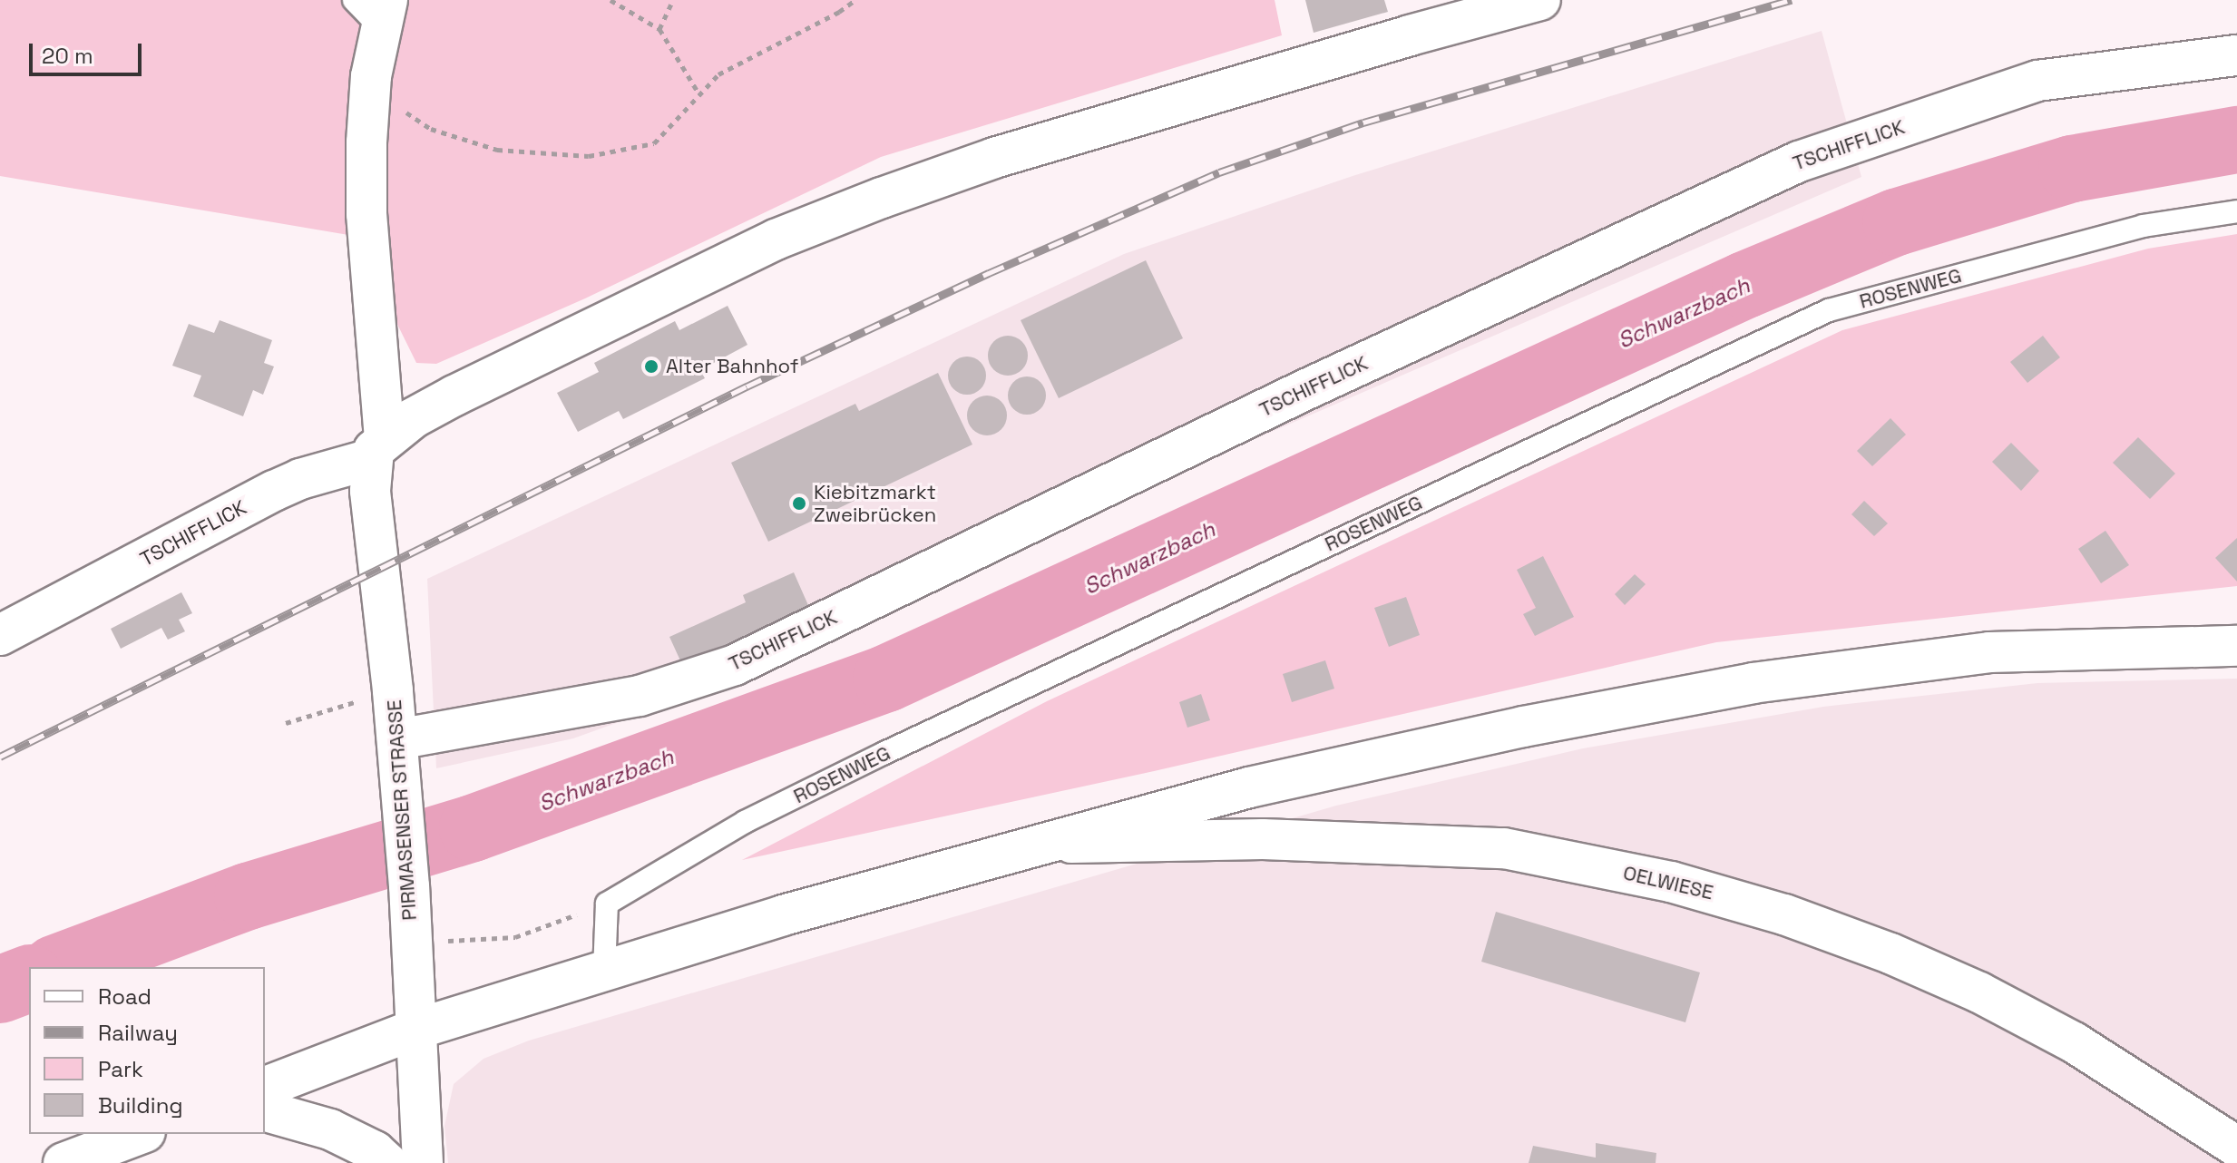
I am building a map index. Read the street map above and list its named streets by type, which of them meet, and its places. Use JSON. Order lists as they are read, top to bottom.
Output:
{
  "streets": {
    "street": ["TSCHIFFLICK", "PIRMASENSER STRASSE", "OELWIESE"],
    "lane": ["ROSENWEG"]
  },
  "crossings": [
    ["TSCHIFFLICK", "PIRMASENSER STRASSE"]
  ],
  "water": ["Schwarzbach"],
  "places": ["Alter Bahnhof", "Kiebitzmarkt Zweibrücken"],
  "legend": [
    "Road",
    "Railway",
    "Park",
    "Building"
  ],
  "scale_bar": "20 m"
}
